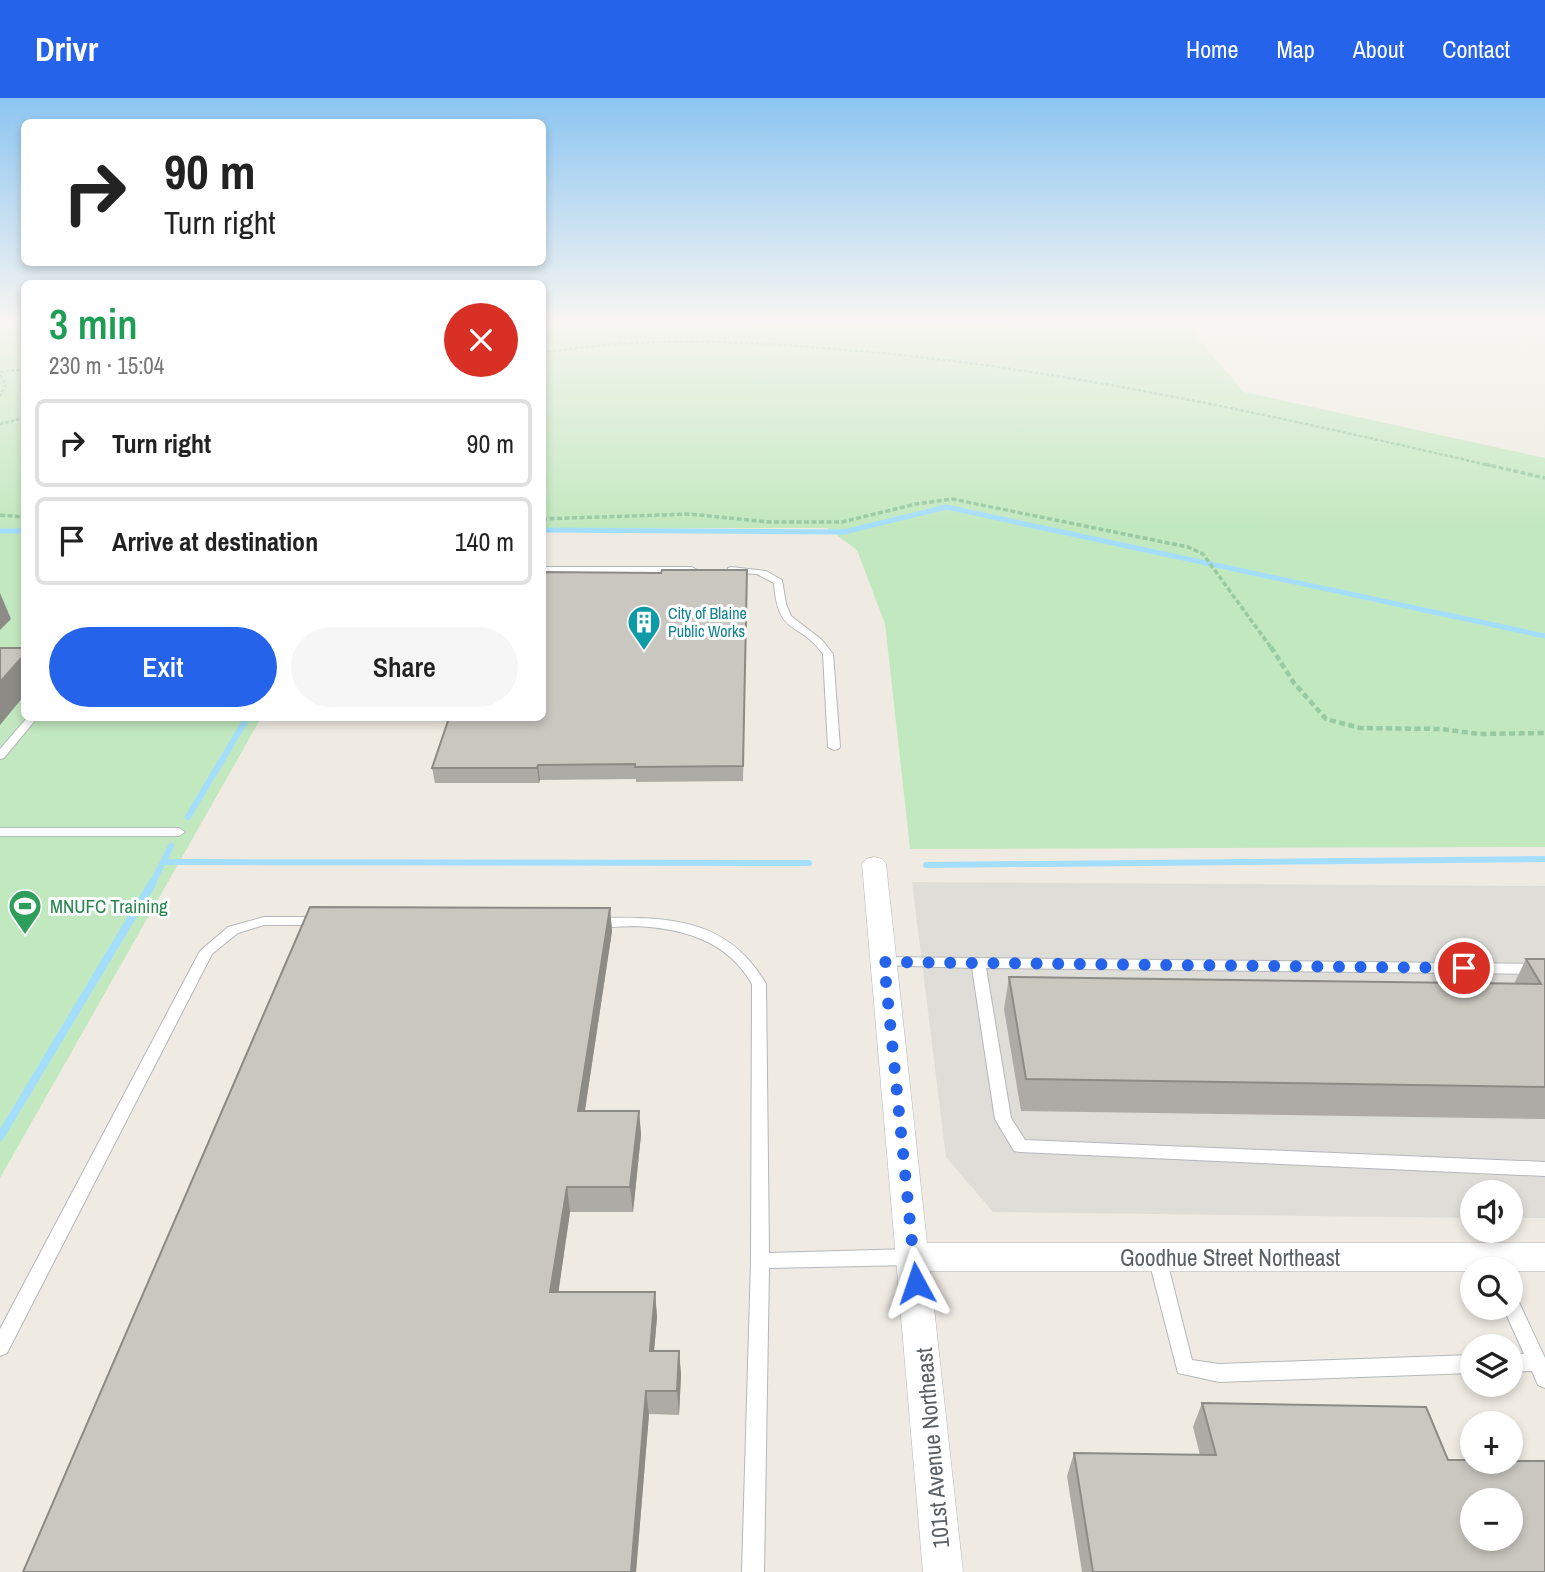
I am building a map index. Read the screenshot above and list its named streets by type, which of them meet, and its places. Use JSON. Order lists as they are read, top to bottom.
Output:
{
  "streets": {
    "street": ["Goodhue Street Northeast", "101st Avenue Northeast"]
  },
  "crossings": [
    ["Goodhue Street Northeast", "101st Avenue Northeast"]
  ],
  "places": {
    "building": ["City of Blaine Public Works"],
    "sports": ["MNUFC Training"]
  },
  "page": {
    "header": "Drivr",
    "nav": [
      "Home",
      "Map",
      "About",
      "Contact"
    ],
    "turn": ["90 m", "Turn right"],
    "heading": ["3 min", "230 m · 15:04"],
    "list": [
      {
        "name": "Turn right",
        "value": "90 m"
      },
      {
        "name": "Arrive at destination",
        "value": "140 m"
      }
    ],
    "buttons": ["Exit", "Share"],
    "map_buttons": ["+", "−"]
  }
}
